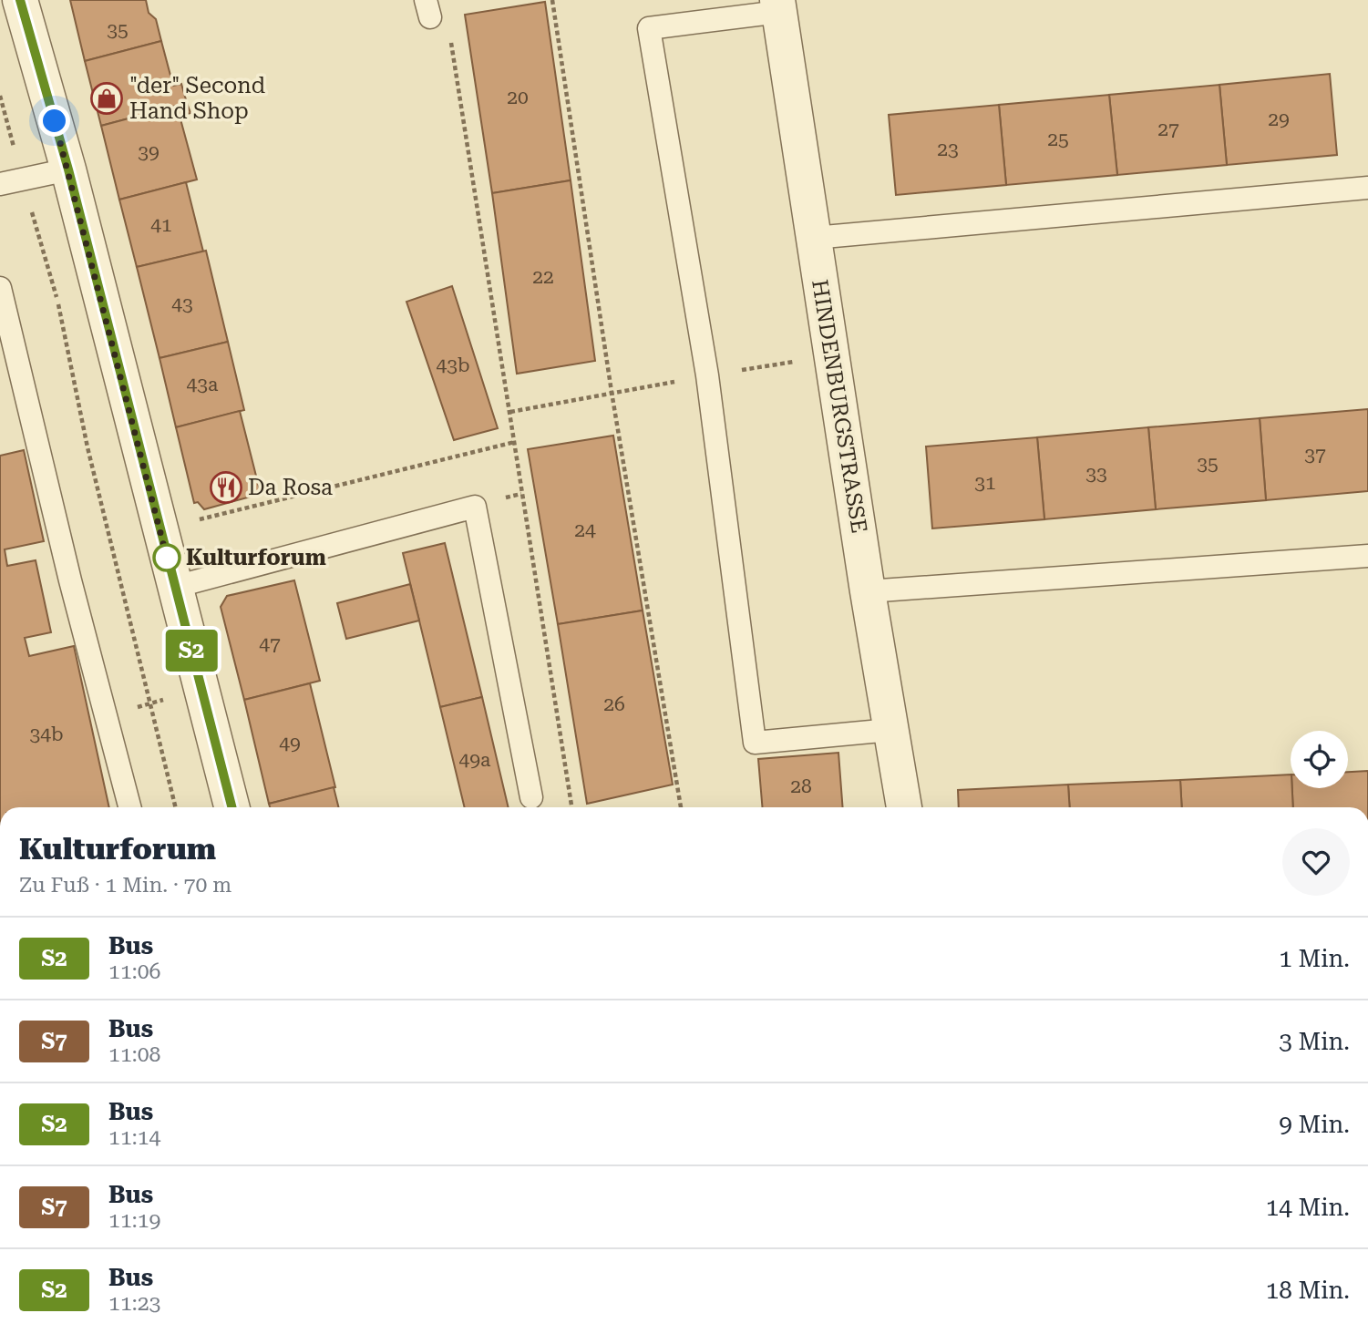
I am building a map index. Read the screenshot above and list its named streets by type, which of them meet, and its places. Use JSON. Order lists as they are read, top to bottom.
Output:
{
  "streets": {
    "street": ["HINDENBURGSTRASSE"]
  },
  "places": {
    "shop": ["\"der\" Second Hand Shop"],
    "restaurant": ["Da Rosa"],
    "other": ["Kulturforum"]
  },
  "lines": ["bus line S2"],
  "house_numbers": [
    "35",
    "20",
    "29",
    "27",
    "25",
    "23",
    "39",
    "41",
    "22",
    "43",
    "43b",
    "43a",
    "37",
    "35",
    "33",
    "31",
    "24",
    "47",
    "26",
    "34b",
    "49",
    "49a",
    "28"
  ],
  "page": {
    "on_map": "S2",
    "heading": ["Kulturforum", "Zu Fuß · 1 Min. · 70 m"],
    "list": [
      {
        "mark": "S2",
        "name": "Bus",
        "note": "11:06",
        "value": "1 Min."
      },
      {
        "mark": "S7",
        "name": "Bus",
        "note": "11:08",
        "value": "3 Min."
      },
      {
        "mark": "S2",
        "name": "Bus",
        "note": "11:14",
        "value": "9 Min."
      },
      {
        "mark": "S7",
        "name": "Bus",
        "note": "11:19",
        "value": "14 Min."
      },
      {
        "mark": "S2",
        "name": "Bus",
        "note": "11:23",
        "value": "18 Min."
      }
    ]
  }
}
